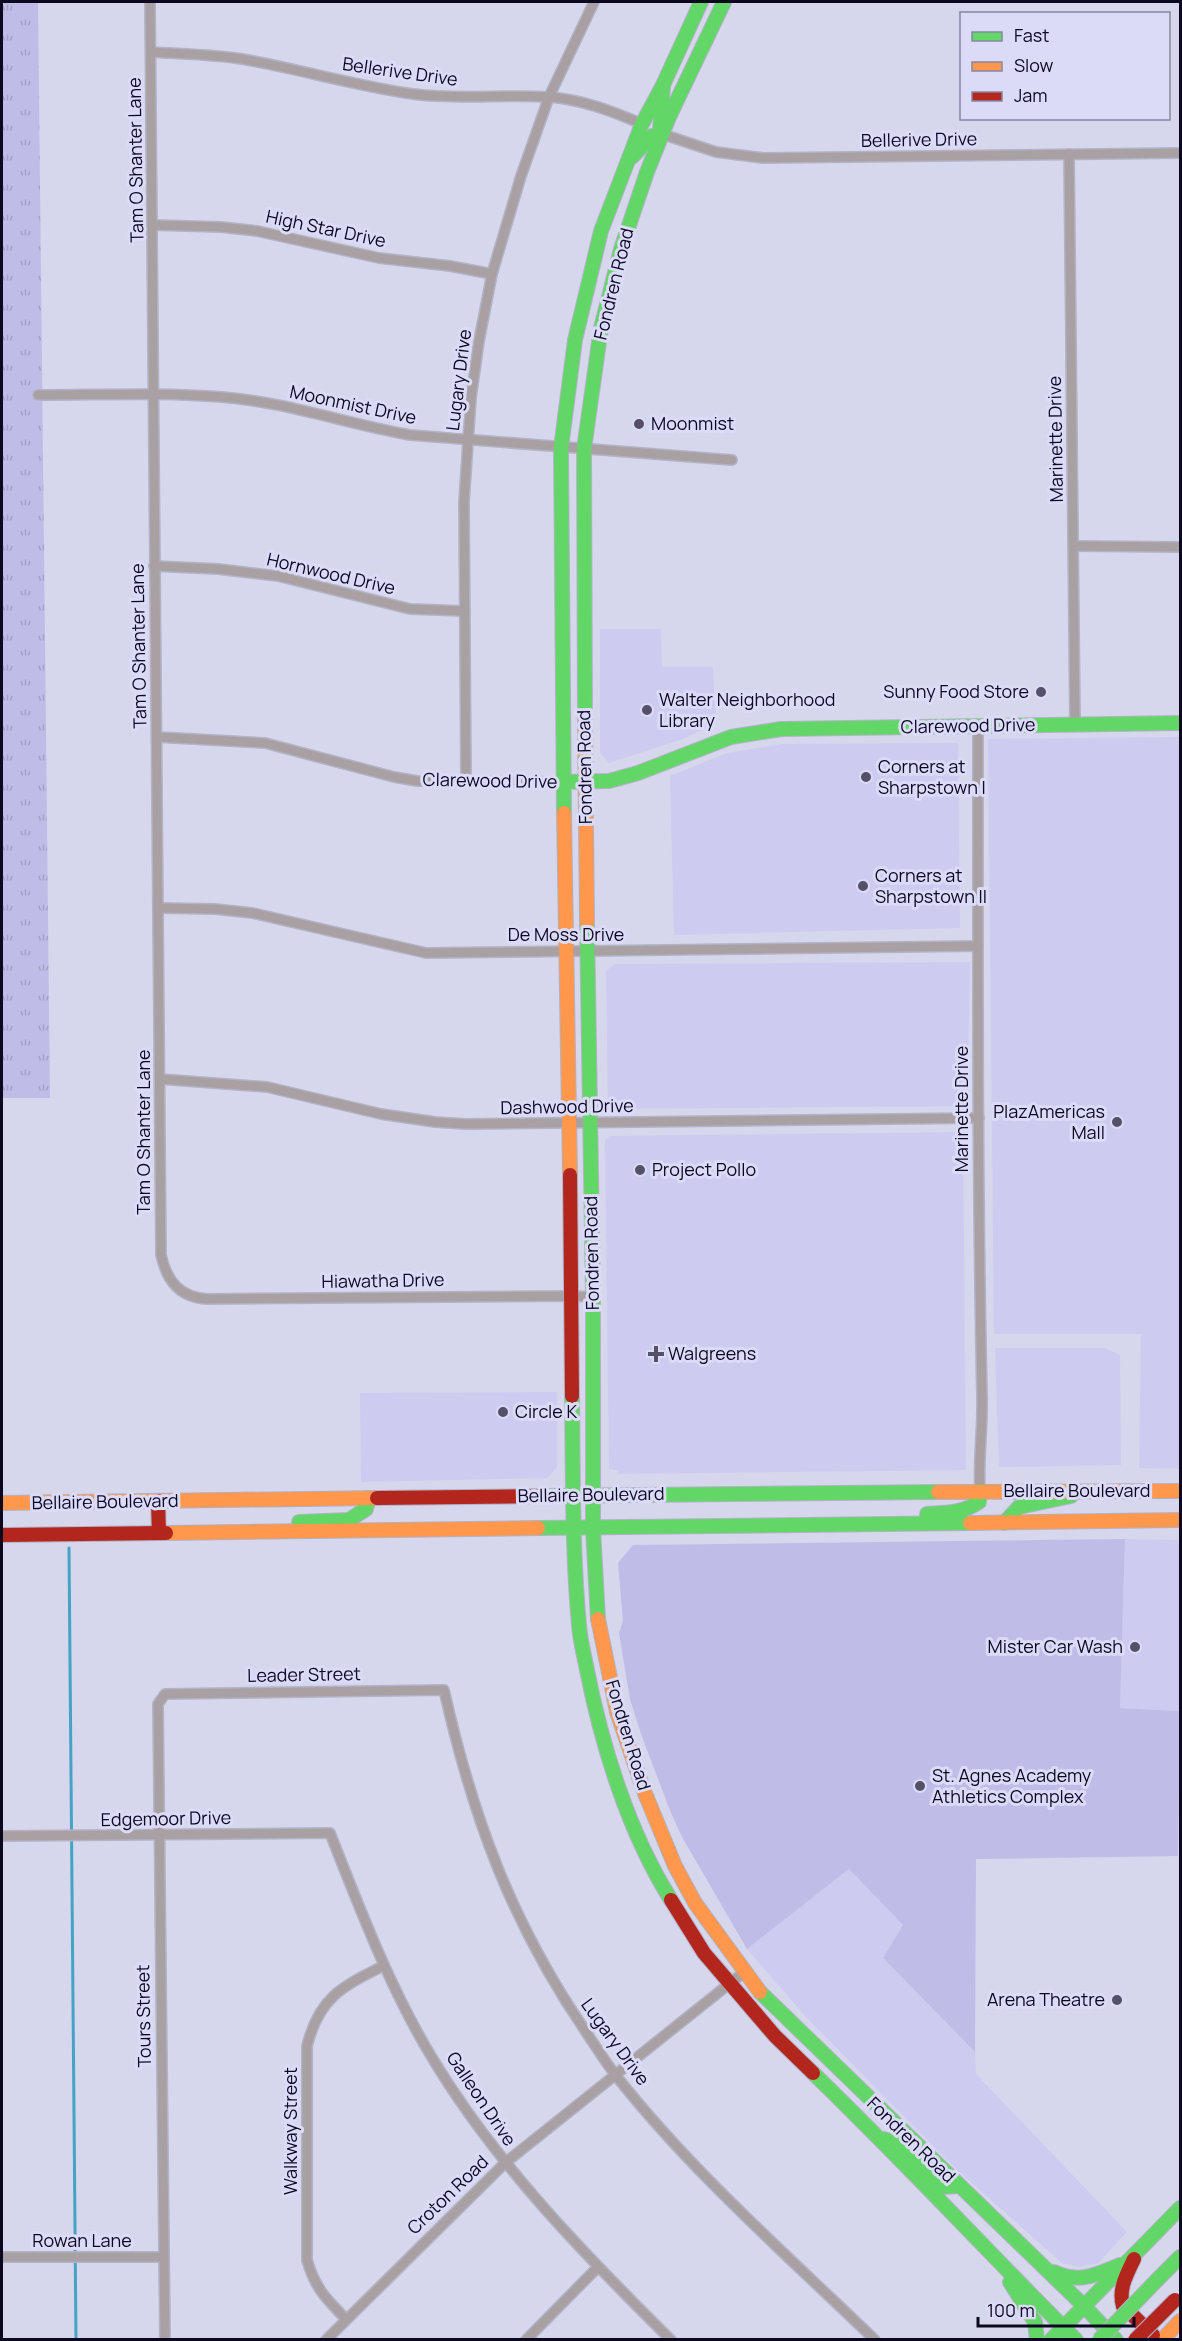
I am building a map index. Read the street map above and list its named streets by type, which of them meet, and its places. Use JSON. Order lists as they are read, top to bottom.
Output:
{
  "streets": {
    "main road": ["Fondren Road", "Clarewood Drive", "Bellaire Boulevard"],
    "street": [
      "Bellerive Drive",
      "Tam O Shanter Lane",
      "High Star Drive",
      "Lugary Drive",
      "Moonmist Drive",
      "Marinette Drive",
      "Hornwood Drive",
      "De Moss Drive",
      "Dashwood Drive",
      "Hiawatha Drive",
      "Leader Street",
      "Edgemoor Drive",
      "Tours Street",
      "Galleon Drive",
      "Walkway Street",
      "Croton Road",
      "Rowan Lane"
    ]
  },
  "crossings": [
    ["Bellerive Drive", "Tam O Shanter Lane"],
    ["Bellerive Drive", "Fondren Road"],
    ["Bellerive Drive", "Lugary Drive"],
    ["Bellerive Drive", "Marinette Drive"],
    ["Tam O Shanter Lane", "High Star Drive"],
    ["Tam O Shanter Lane", "Moonmist Drive"],
    ["Tam O Shanter Lane", "Hornwood Drive"],
    ["Tam O Shanter Lane", "Clarewood Drive"],
    ["Tam O Shanter Lane", "De Moss Drive"],
    ["Tam O Shanter Lane", "Dashwood Drive"],
    ["Tam O Shanter Lane", "Hiawatha Drive"],
    ["High Star Drive", "Lugary Drive"],
    ["Fondren Road", "Moonmist Drive"],
    ["Fondren Road", "Clarewood Drive"],
    ["Fondren Road", "De Moss Drive"],
    ["Fondren Road", "Dashwood Drive"],
    ["Fondren Road", "Hiawatha Drive"],
    ["Fondren Road", "Bellaire Boulevard"],
    ["Fondren Road", "Croton Road"],
    ["Lugary Drive", "Moonmist Drive"],
    ["Lugary Drive", "Hornwood Drive"],
    ["Lugary Drive", "Clarewood Drive"],
    ["Lugary Drive", "Leader Street"],
    ["Lugary Drive", "Croton Road"],
    ["Marinette Drive", "Clarewood Drive"],
    ["Marinette Drive", "De Moss Drive"],
    ["Marinette Drive", "Dashwood Drive"],
    ["Marinette Drive", "Bellaire Boulevard"],
    ["Leader Street", "Tours Street"],
    ["Edgemoor Drive", "Tours Street"],
    ["Edgemoor Drive", "Galleon Drive"],
    ["Tours Street", "Rowan Lane"],
    ["Galleon Drive", "Walkway Street"],
    ["Galleon Drive", "Croton Road"],
    ["Walkway Street", "Croton Road"]
  ],
  "places": {
    "other": [
      "Moonmist",
      "Sunny Food Store",
      "Walter Neighborhood Library",
      "Corners at Sharpstown I",
      "Corners at Sharpstown II",
      "PlazAmericas Mall",
      "Project Pollo",
      "Circle K",
      "Mister Car Wash",
      "St. Agnes Academy Athletics Complex",
      "Arena Theatre"
    ],
    "health": ["Walgreens"]
  },
  "legend": ["Fast", "Slow", "Jam"],
  "scale_bar": "100 m"
}
